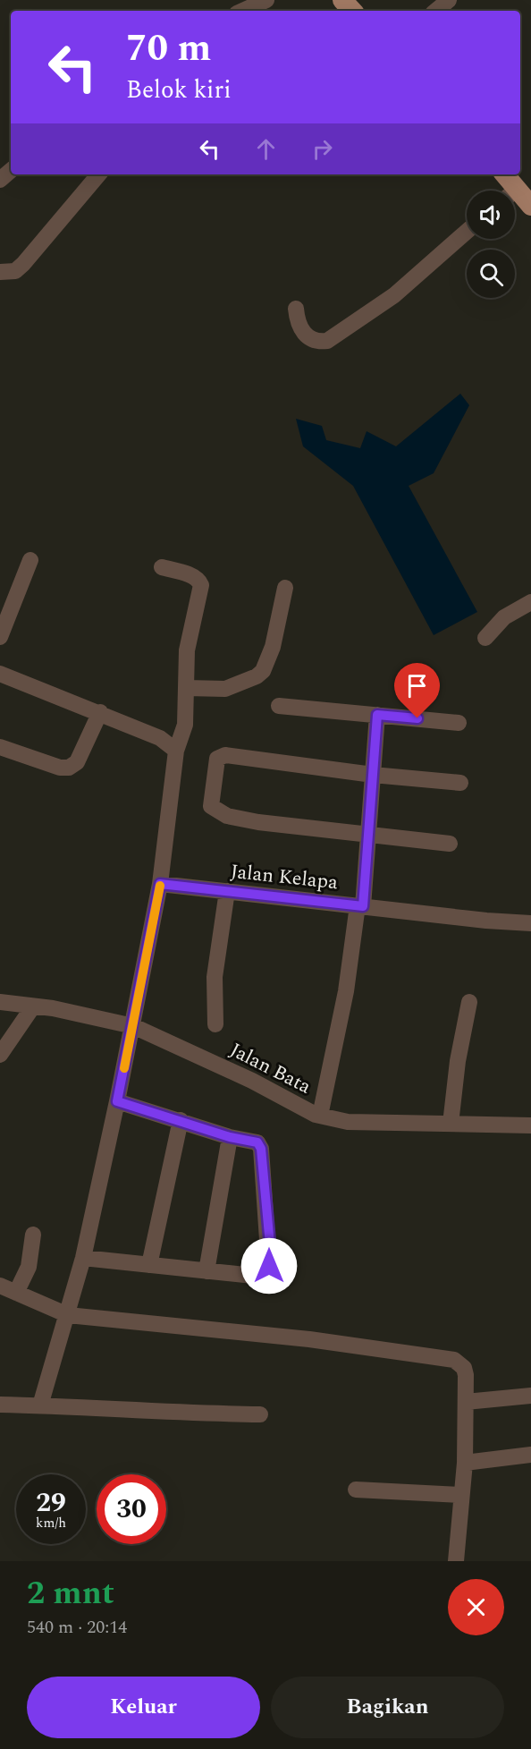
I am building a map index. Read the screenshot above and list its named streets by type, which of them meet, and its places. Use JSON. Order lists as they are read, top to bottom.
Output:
{
  "streets": {
    "street": ["Jalan Kelapa", "Jalan Bata"]
  },
  "page": {
    "turn": ["70 m", "Belok kiri"],
    "speed": "29 km/h",
    "limit": "30",
    "heading": ["2 mnt", "540 m · 20:14"],
    "buttons": ["Keluar", "Bagikan"]
  }
}
